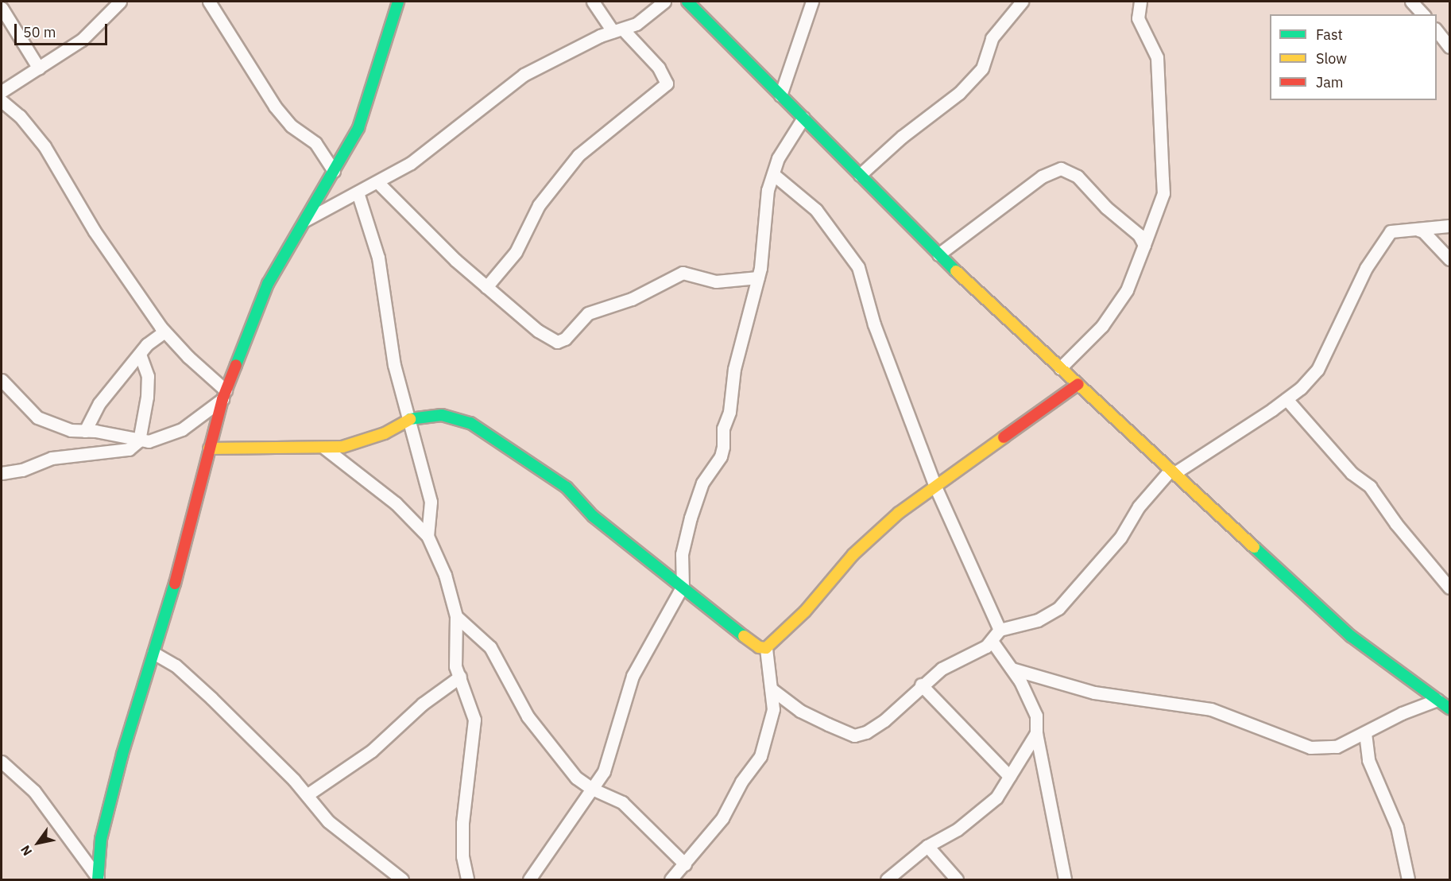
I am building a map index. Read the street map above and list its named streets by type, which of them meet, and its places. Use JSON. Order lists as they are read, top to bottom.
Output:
{
  "legend": ["Fast", "Slow", "Jam"],
  "scale_bar": "50 m",
  "north": "bottom left"
}
